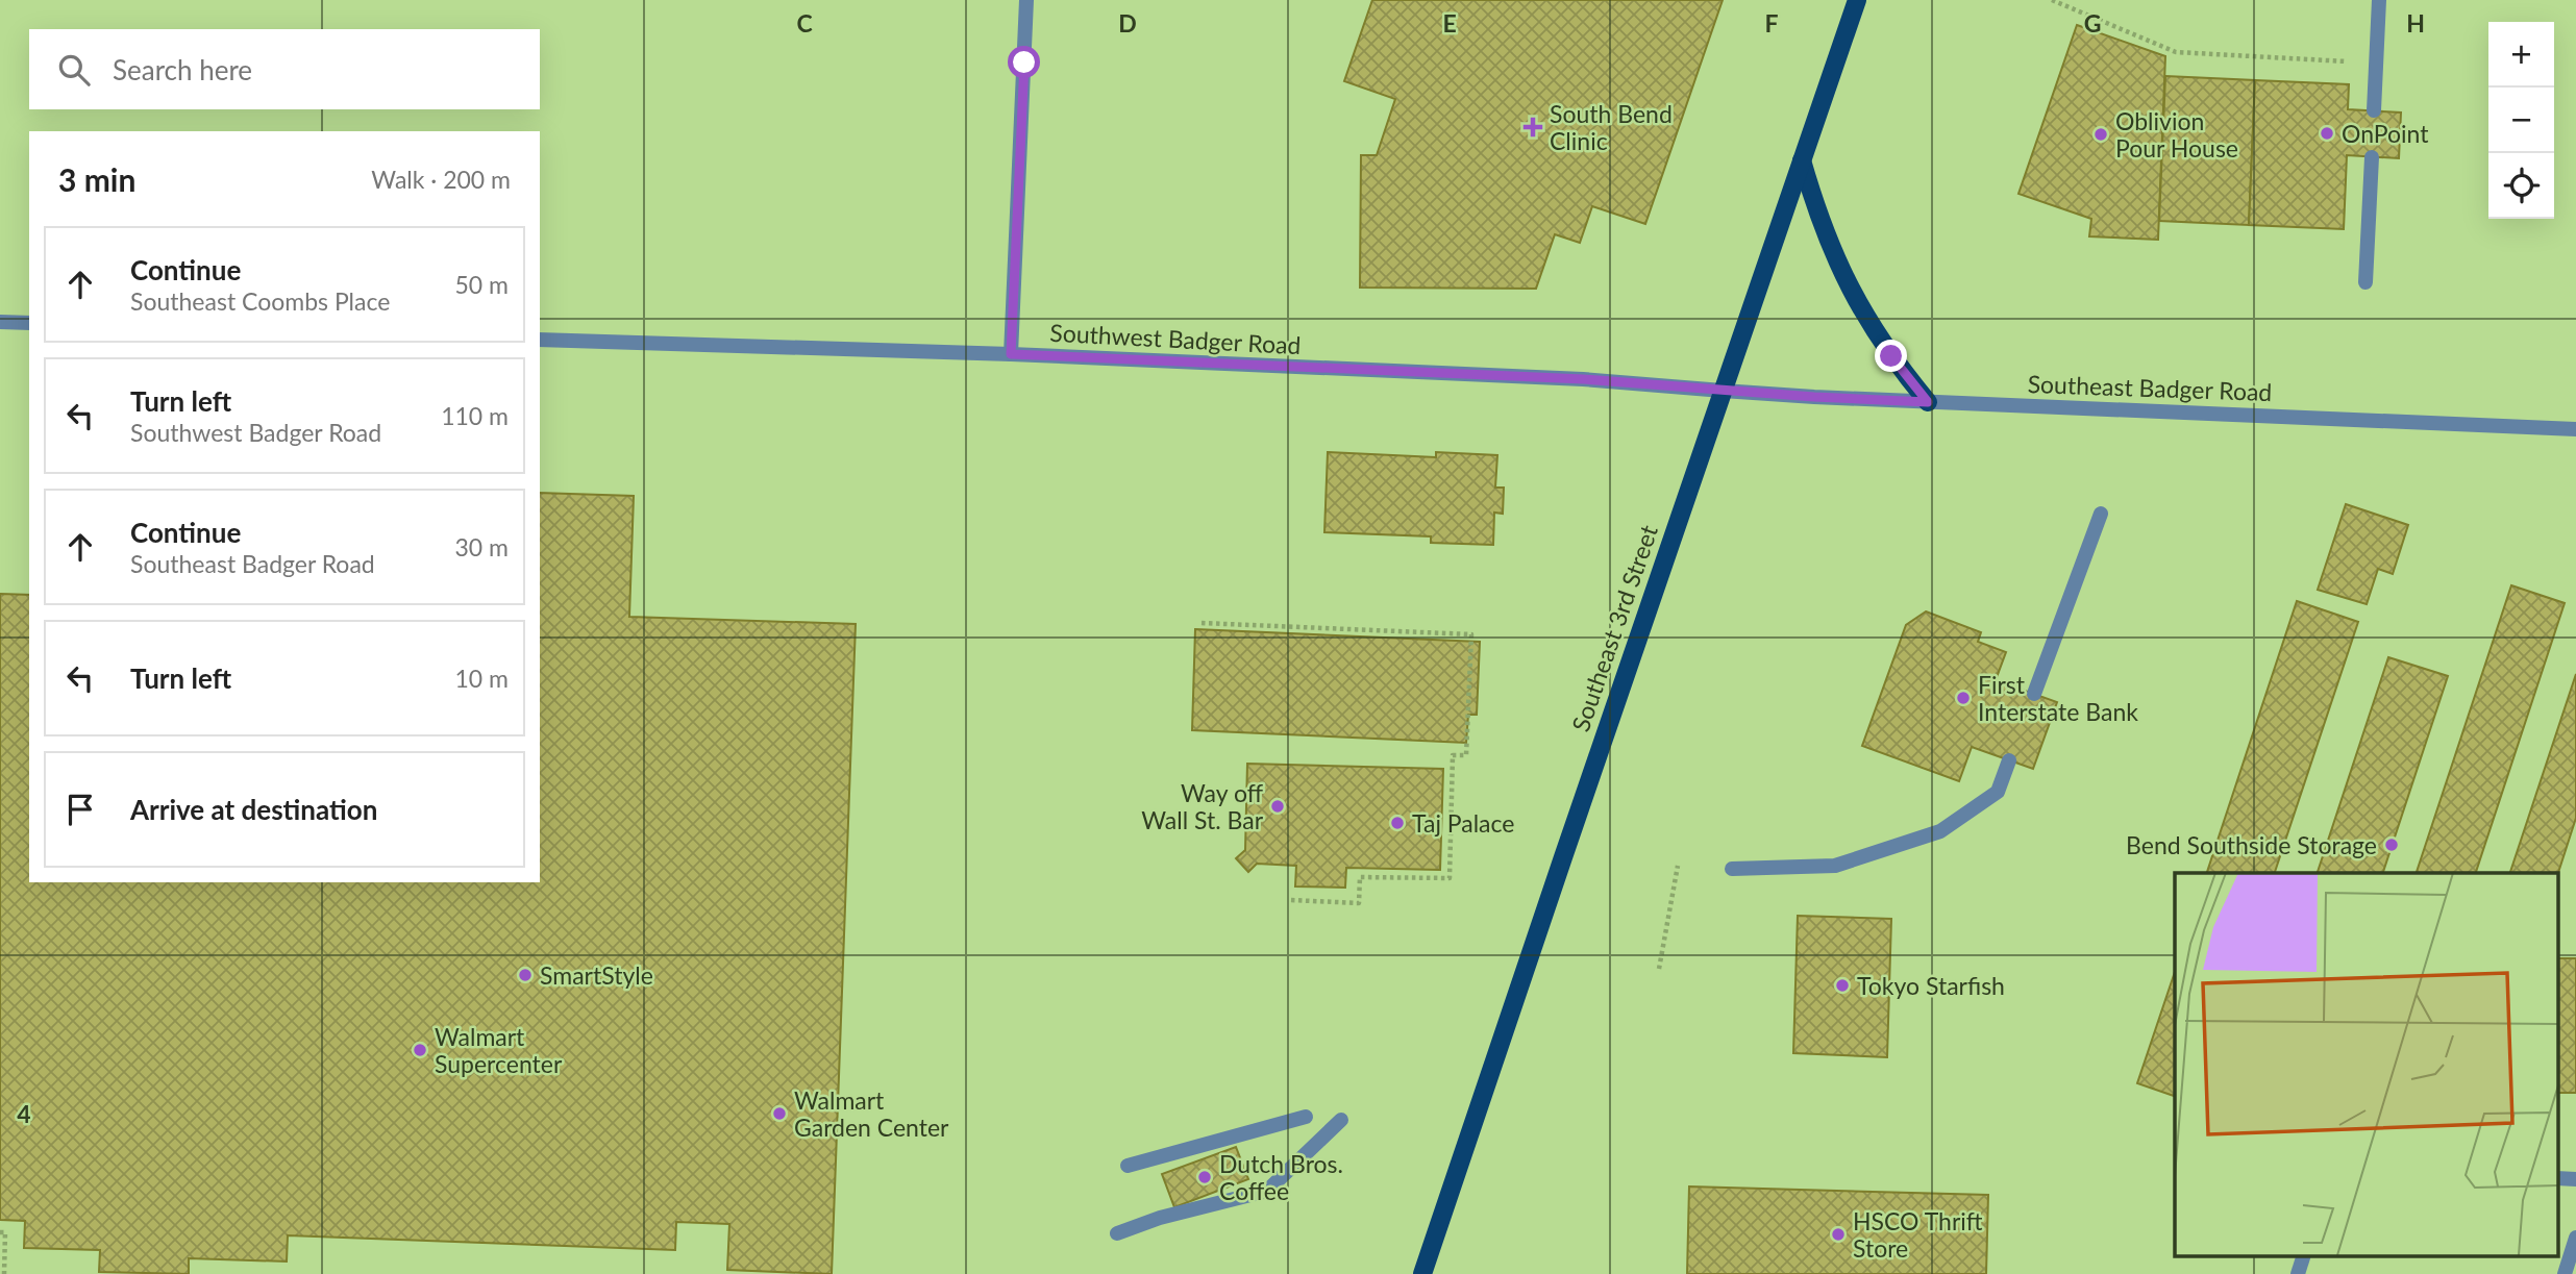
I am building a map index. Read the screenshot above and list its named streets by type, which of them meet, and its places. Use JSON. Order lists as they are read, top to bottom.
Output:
{
  "streets": {
    "main road": ["Southeast 3rd Street"],
    "street": ["Southwest Badger Road", "Southeast Badger Road"]
  },
  "crossings": [
    ["Southwest Badger Road", "Southeast Badger Road"],
    ["Southwest Badger Road", "Southeast 3rd Street"],
    ["Southeast Badger Road", "Southeast 3rd Street"]
  ],
  "places": {
    "health": ["South Bend Clinic"],
    "other": [
      "OnPoint",
      "Oblivion Pour House",
      "First Interstate Bank",
      "Way off Wall St. Bar",
      "Taj Palace",
      "Bend Southside Storage",
      "SmartStyle",
      "Tokyo Starfish",
      "Walmart Supercenter",
      "Walmart Garden Center",
      "Dutch Bros. Coffee",
      "HSCO Thrift Store"
    ]
  },
  "page": {
    "map_buttons": ["+", "−"],
    "search": "Search here",
    "heading": ["3 min", "Walk · 200 m"],
    "list": [
      ["Continue", "Southeast Coombs Place", "50 m"],
      ["Turn left", "Southwest Badger Road", "110 m"],
      ["Continue", "Southeast Badger Road", "30 m"],
      ["Turn left", "10 m"],
      "Arrive at destination"
    ]
  },
  "grid": {
    "columns": [
      "C",
      "D",
      "E",
      "F",
      "G",
      "H"
    ],
    "rows": ["4"]
  }
}
